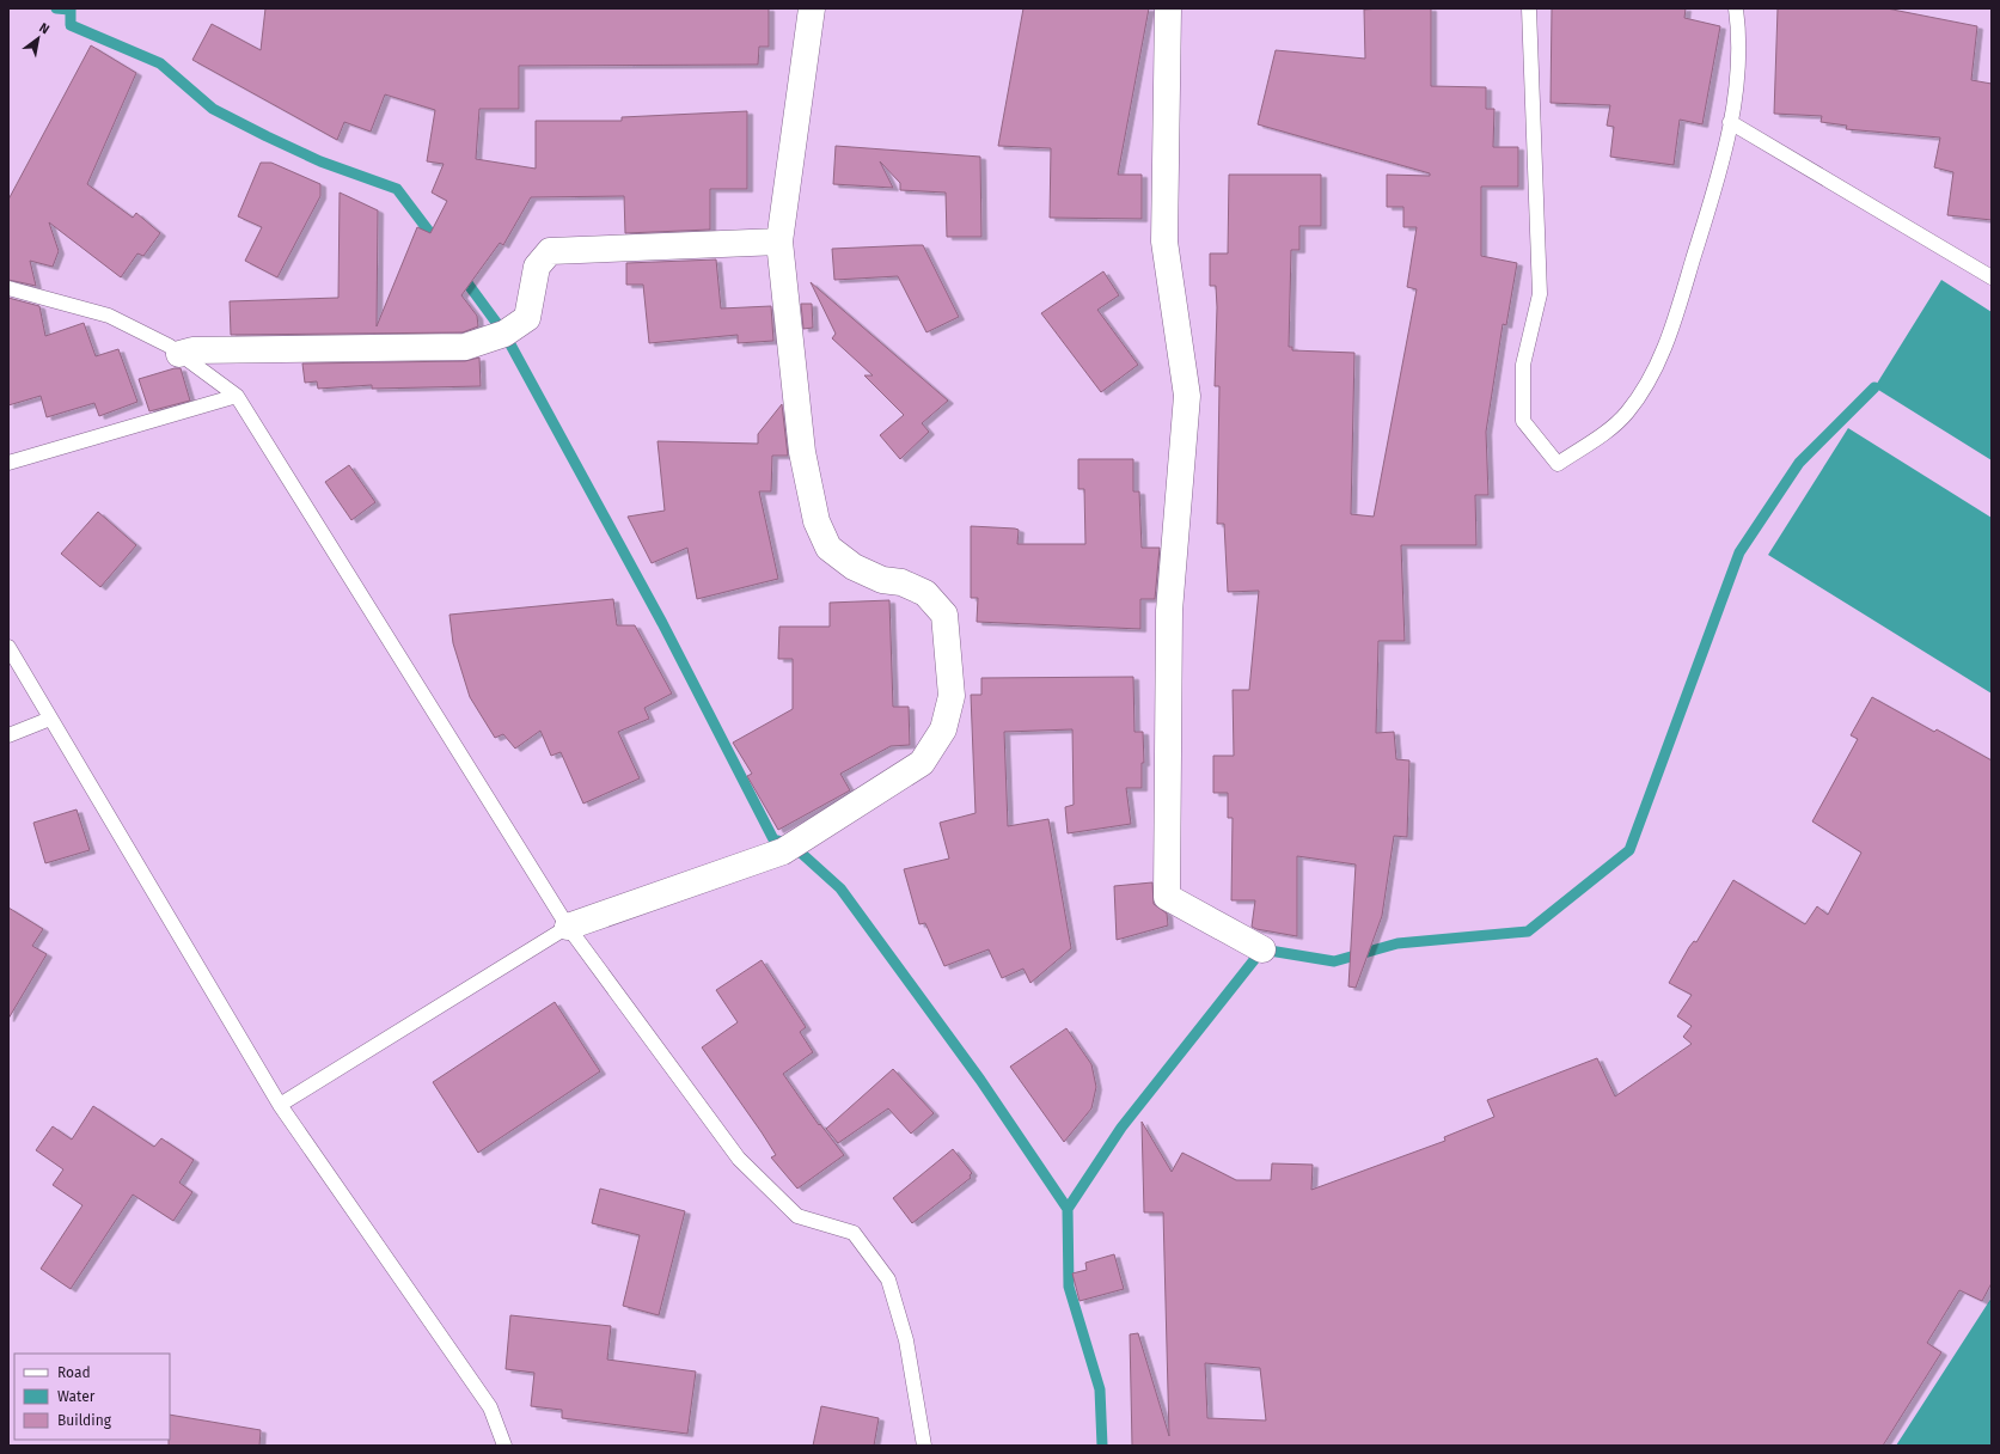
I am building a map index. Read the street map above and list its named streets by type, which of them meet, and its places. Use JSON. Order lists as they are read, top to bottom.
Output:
{
  "legend": ["Road", "Water", "Building"],
  "north": "top right"
}
